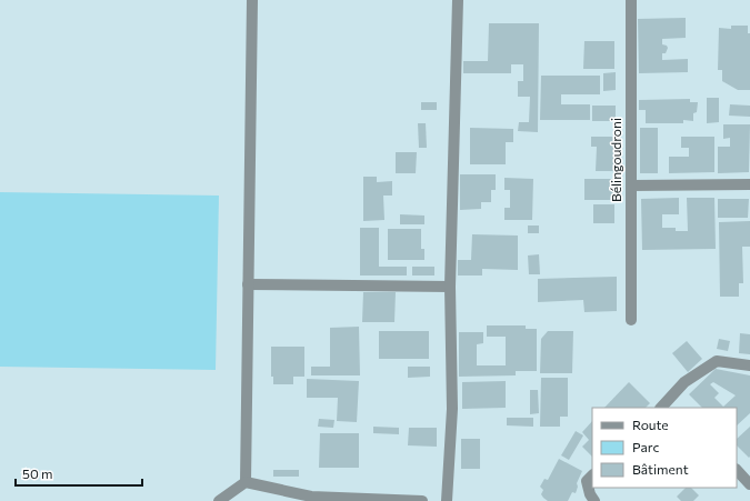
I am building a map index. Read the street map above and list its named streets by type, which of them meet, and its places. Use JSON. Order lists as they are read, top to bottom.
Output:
{
  "streets": {
    "street": ["Bélingoudroni"]
  },
  "legend": ["Route", "Parc", "Bâtiment"],
  "scale_bar": "50 m"
}
